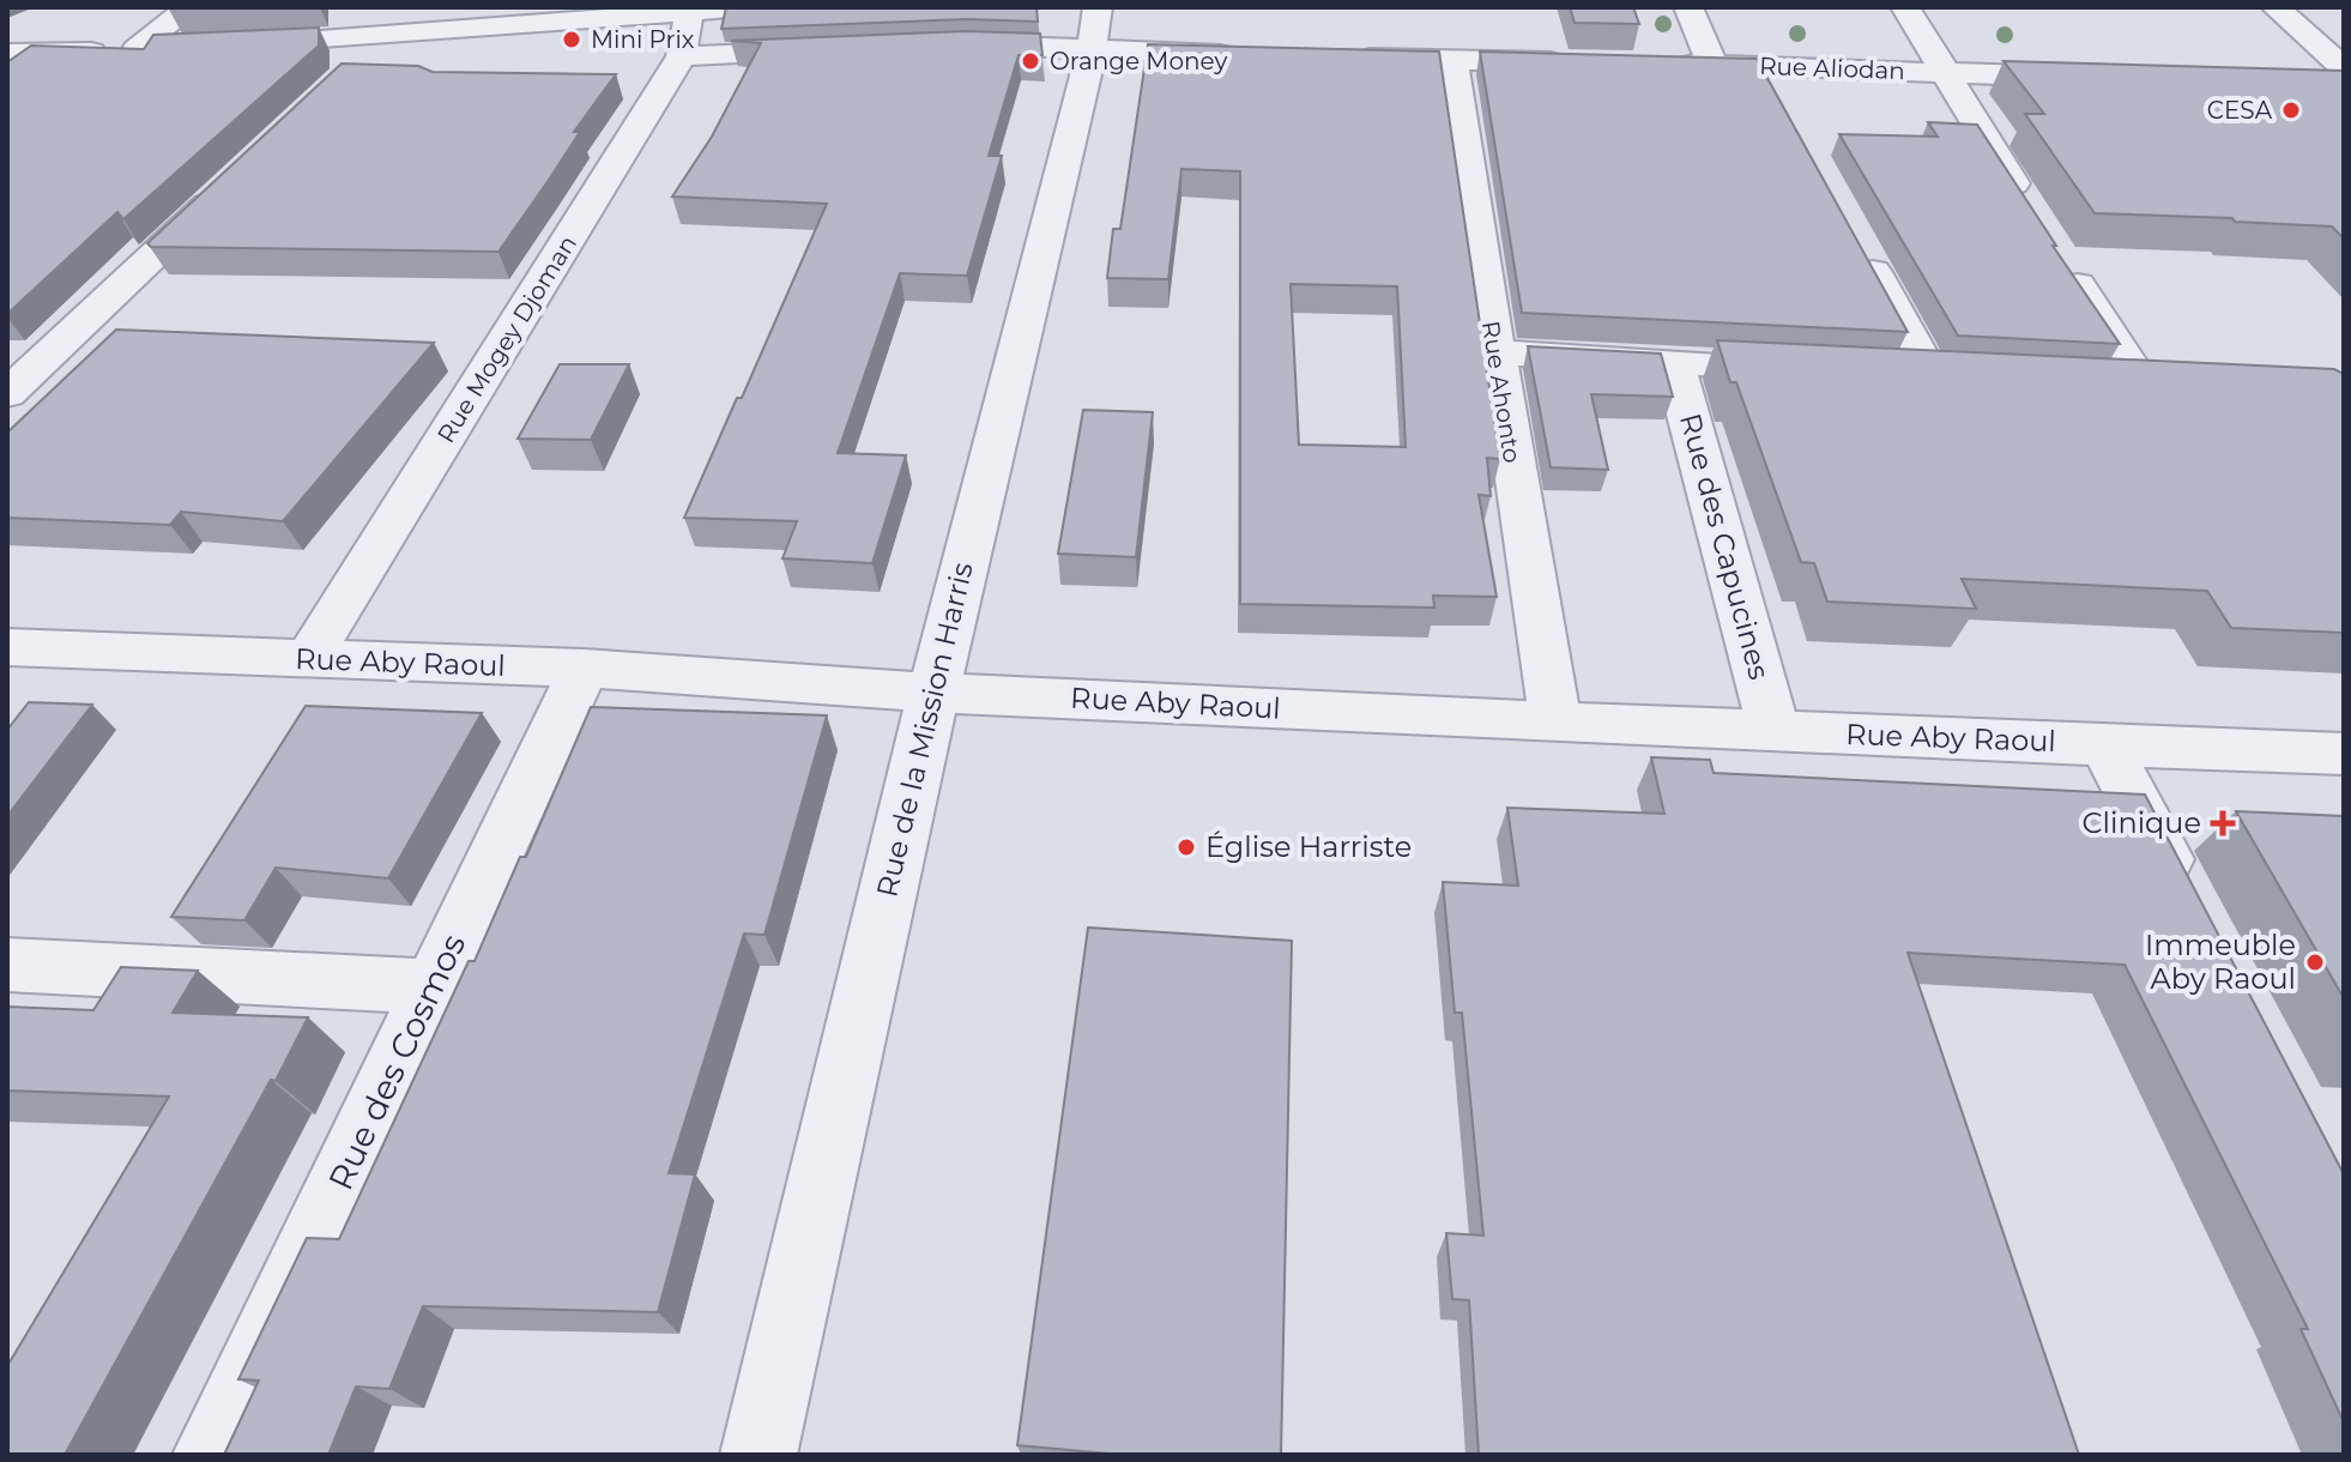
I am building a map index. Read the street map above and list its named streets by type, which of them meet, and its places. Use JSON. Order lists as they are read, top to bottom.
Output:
{
  "streets": {
    "street": [
      "Rue Aliodan",
      "Rue Mogey Djoman",
      "Rue Ahonto",
      "Rue des Capucines",
      "Rue Aby Raoul",
      "Rue de la Mission Harris",
      "Rue des Cosmos"
    ]
  },
  "crossings": [
    ["Rue Mogey Djoman", "Rue Aby Raoul"],
    ["Rue Ahonto", "Rue Aby Raoul"],
    ["Rue des Capucines", "Rue Aby Raoul"],
    ["Rue Aby Raoul", "Rue de la Mission Harris"],
    ["Rue Aby Raoul", "Rue des Cosmos"]
  ],
  "places": {
    "other": [
      "Mini Prix",
      "Orange Money",
      "CESA",
      "Église Harriste",
      "Immeuble Aby Raoul"
    ],
    "health": ["Clinique"]
  }
}
